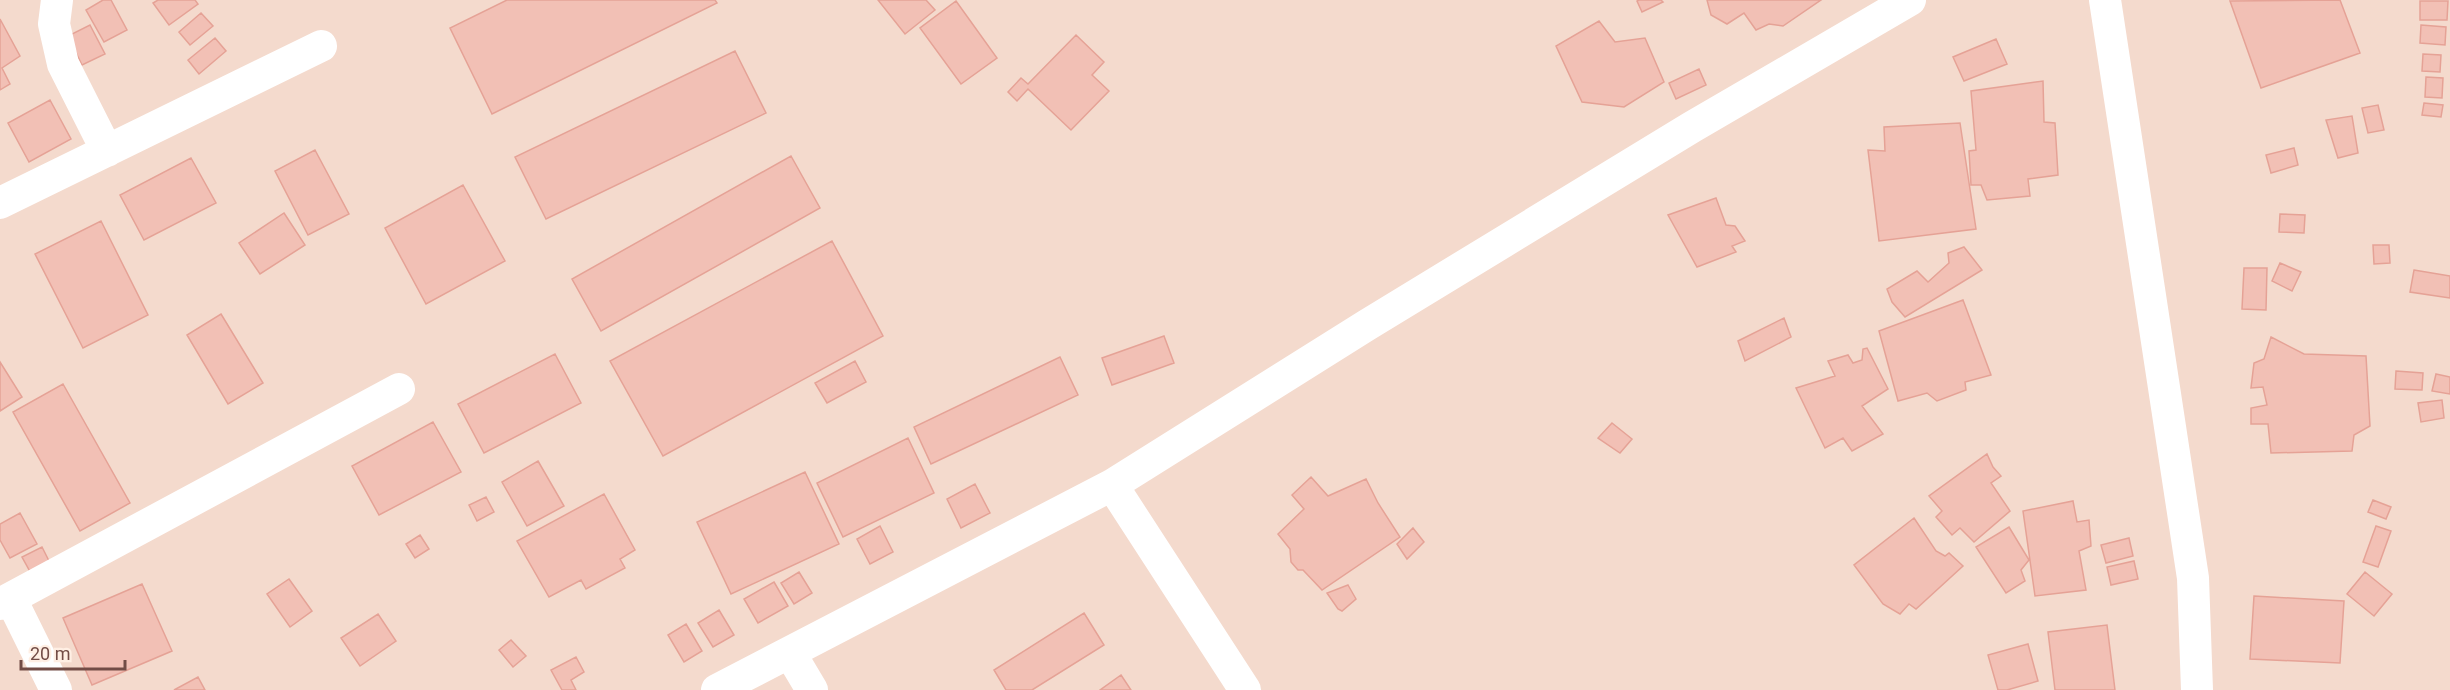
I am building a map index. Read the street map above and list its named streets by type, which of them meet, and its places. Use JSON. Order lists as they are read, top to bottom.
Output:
{
  "scale_bar": "20 m"
}
